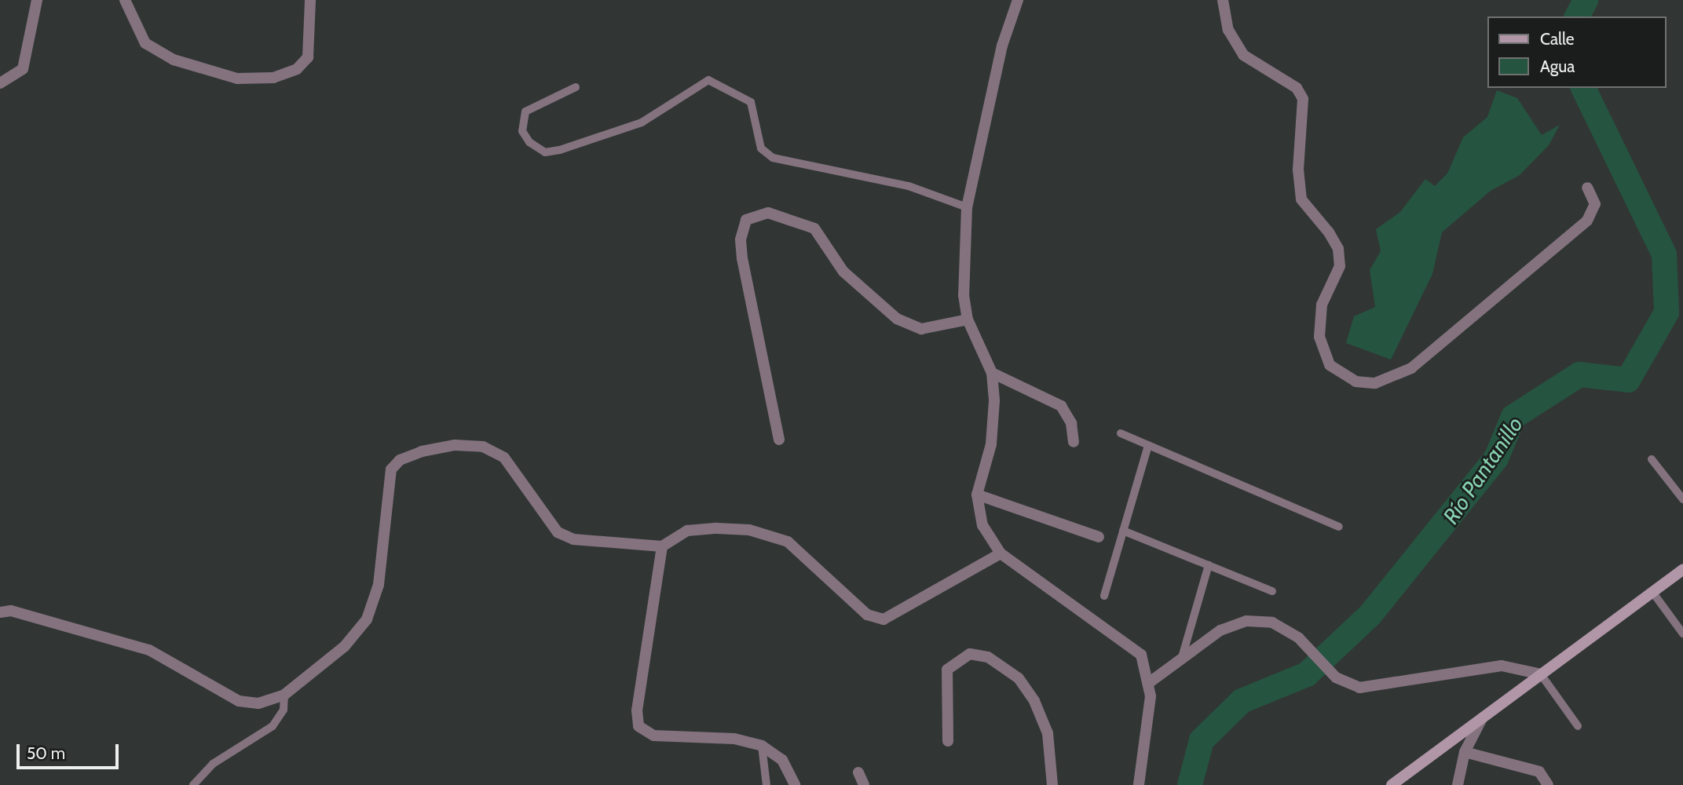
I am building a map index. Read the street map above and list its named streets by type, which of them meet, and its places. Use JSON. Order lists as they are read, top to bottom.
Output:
{
  "water": ["Río Pantanillo"],
  "legend": ["Calle", "Agua"],
  "scale_bar": "50 m"
}
